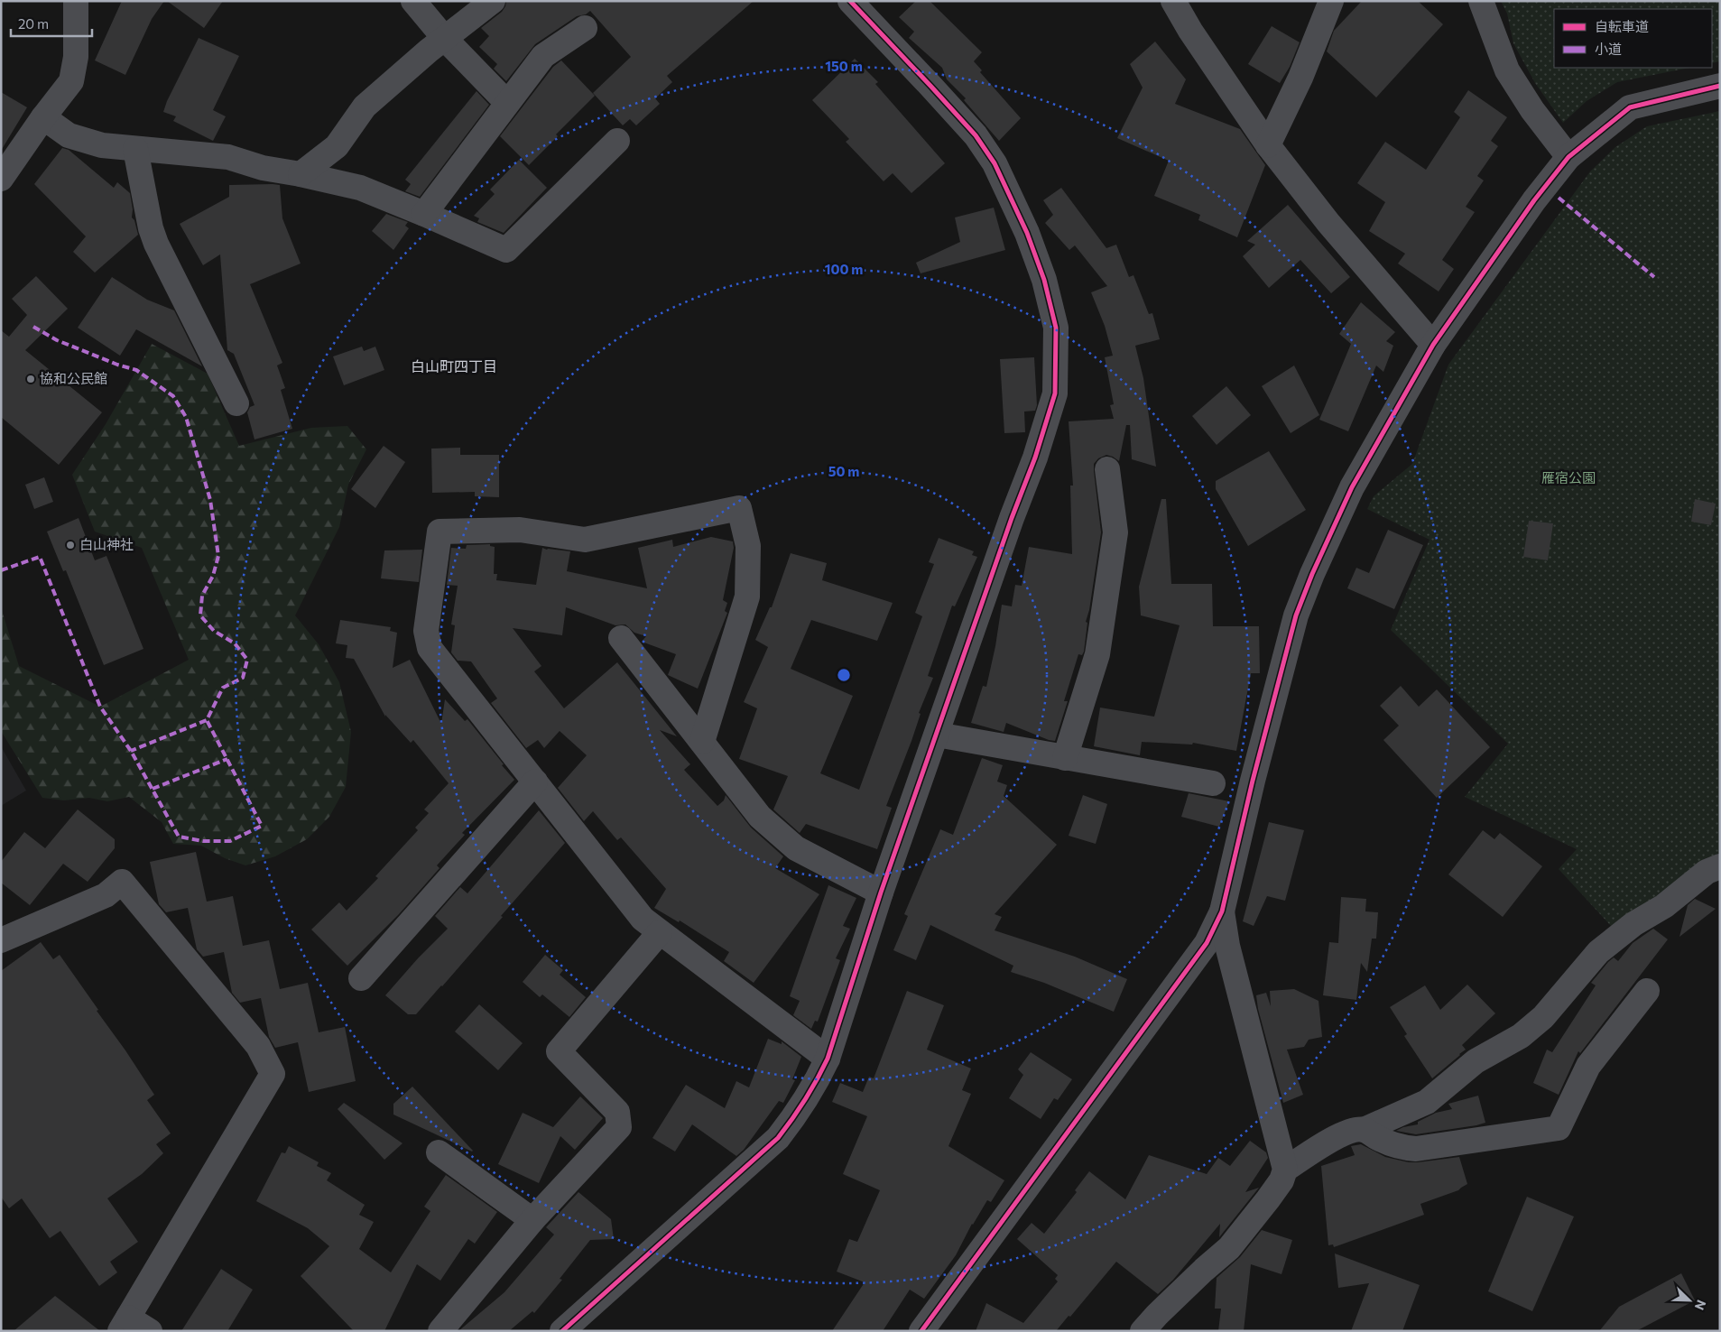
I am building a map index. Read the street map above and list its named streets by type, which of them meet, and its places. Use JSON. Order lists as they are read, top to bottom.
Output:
{
  "districts": ["白山町四丁目"],
  "parks": ["雁宿公園"],
  "places": ["協和公民館", "白山神社"],
  "legend": ["自転車道", "小道"],
  "scale_bar": "20 m",
  "north": "bottom right",
  "rings": ["150 m", "100 m", "50 m"]
}
